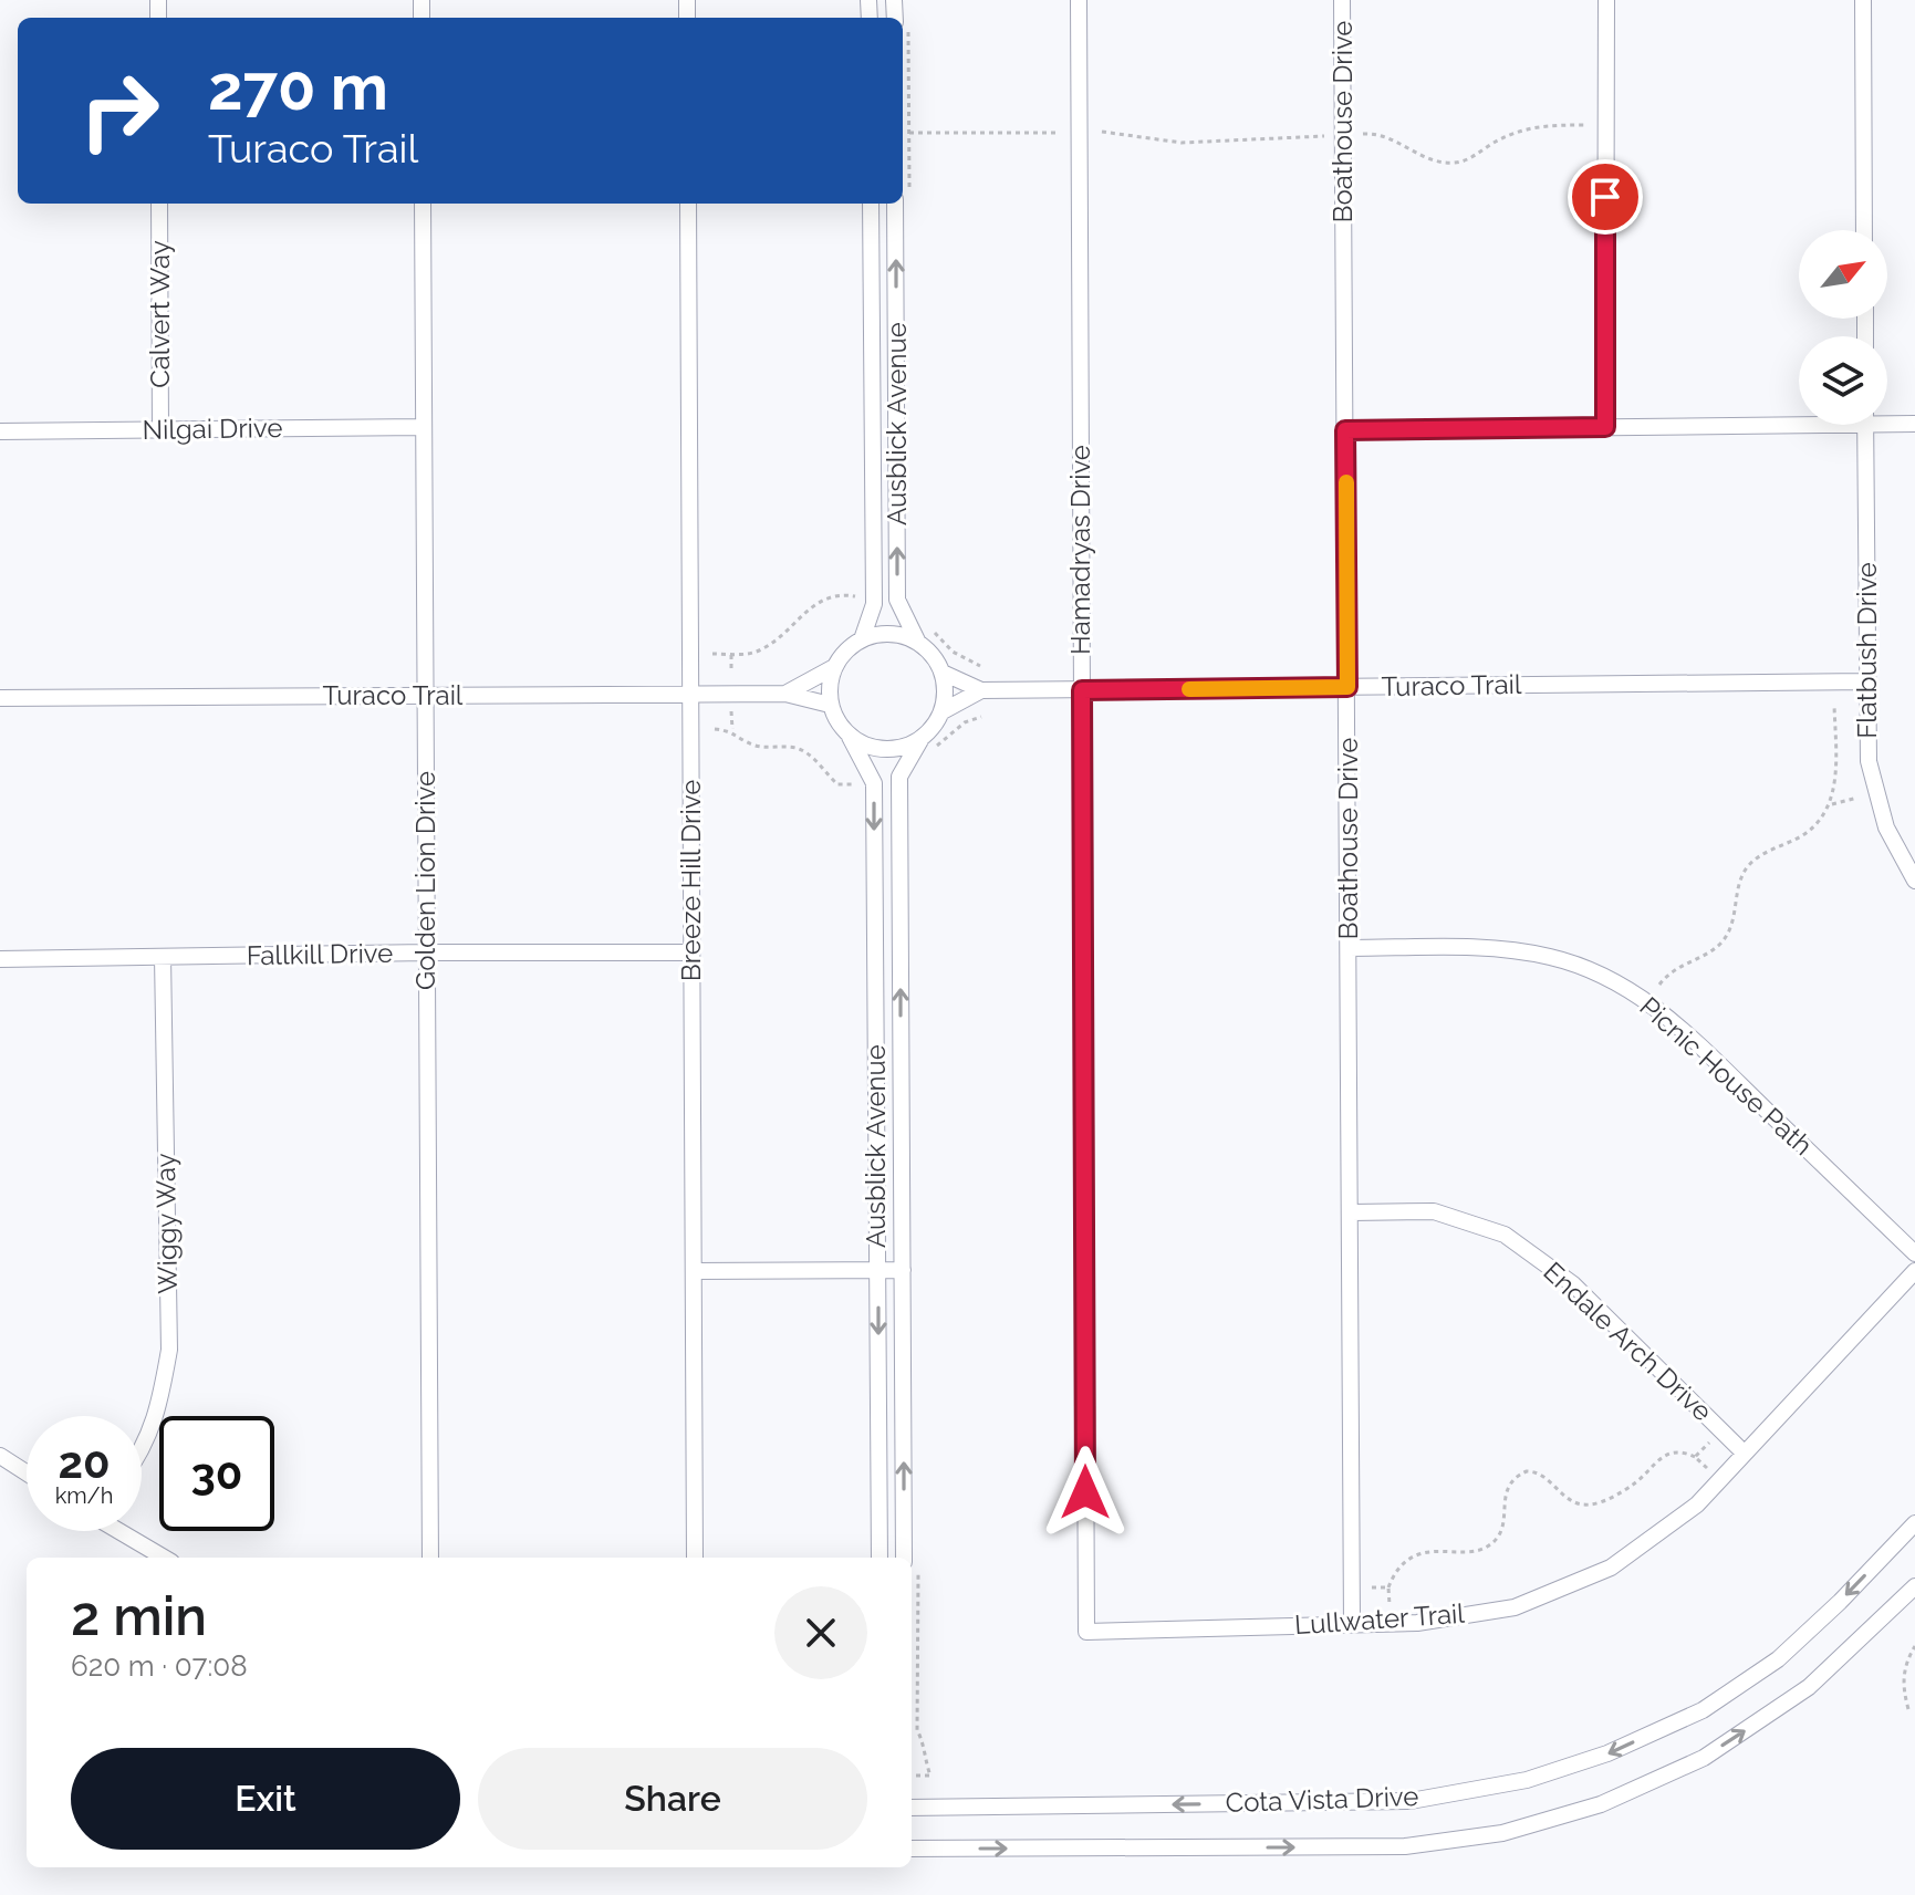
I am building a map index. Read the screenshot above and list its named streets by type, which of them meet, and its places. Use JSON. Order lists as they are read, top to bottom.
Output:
{
  "streets": {
    "street": [
      "Boathouse Drive",
      "Calvert Way",
      "Ausblick Avenue",
      "Nilgai Drive",
      "Hamadryas Drive",
      "Flatbush Drive",
      "Turaco Trail",
      "Golden Lion Drive",
      "Breeze Hill Drive",
      "Fallkill Drive",
      "Picnic House Path",
      "Wiggy Way",
      "Endale Arch Drive",
      "Lullwater Trail",
      "Cota Vista Drive"
    ]
  },
  "crossings": [
    ["Boathouse Drive", "Turaco Trail"],
    ["Boathouse Drive", "Picnic House Path"],
    ["Boathouse Drive", "Endale Arch Drive"],
    ["Boathouse Drive", "Lullwater Trail"],
    ["Calvert Way", "Nilgai Drive"],
    ["Ausblick Avenue", "Turaco Trail"],
    ["Nilgai Drive", "Golden Lion Drive"],
    ["Hamadryas Drive", "Turaco Trail"],
    ["Hamadryas Drive", "Lullwater Trail"],
    ["Flatbush Drive", "Turaco Trail"],
    ["Turaco Trail", "Golden Lion Drive"],
    ["Turaco Trail", "Breeze Hill Drive"],
    ["Golden Lion Drive", "Fallkill Drive"],
    ["Breeze Hill Drive", "Fallkill Drive"],
    ["Fallkill Drive", "Wiggy Way"],
    ["Endale Arch Drive", "Lullwater Trail"]
  ],
  "north": "top right",
  "page": {
    "turn": ["270 m", "Turaco Trail"],
    "speed": "20 km/h",
    "limit": "30",
    "heading": ["2 min", "620 m · 07:08"],
    "buttons": ["Exit", "Share"]
  }
}
